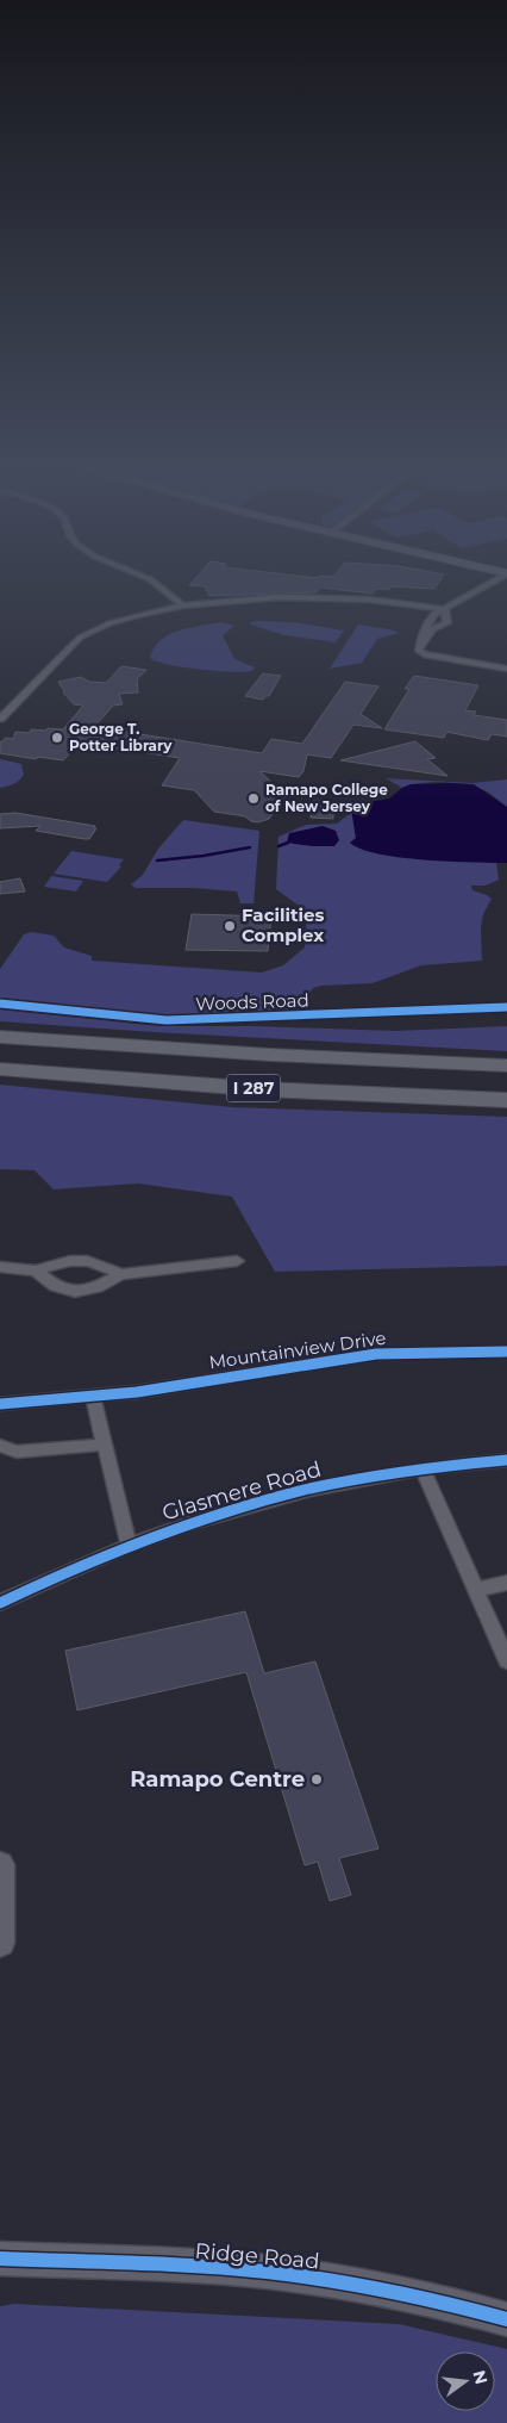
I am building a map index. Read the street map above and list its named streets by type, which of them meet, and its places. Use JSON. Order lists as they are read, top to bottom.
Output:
{
  "streets": {
    "highway": ["I 287"],
    "street": [
      "Woods Road",
      "Mountainview Drive",
      "Glasmere Road",
      "Ridge Road"
    ]
  },
  "places": [
    "George T. Potter Library",
    "Ramapo College of New Jersey",
    "Facilities Complex",
    "Ramapo Centre"
  ],
  "north": "right"
}
